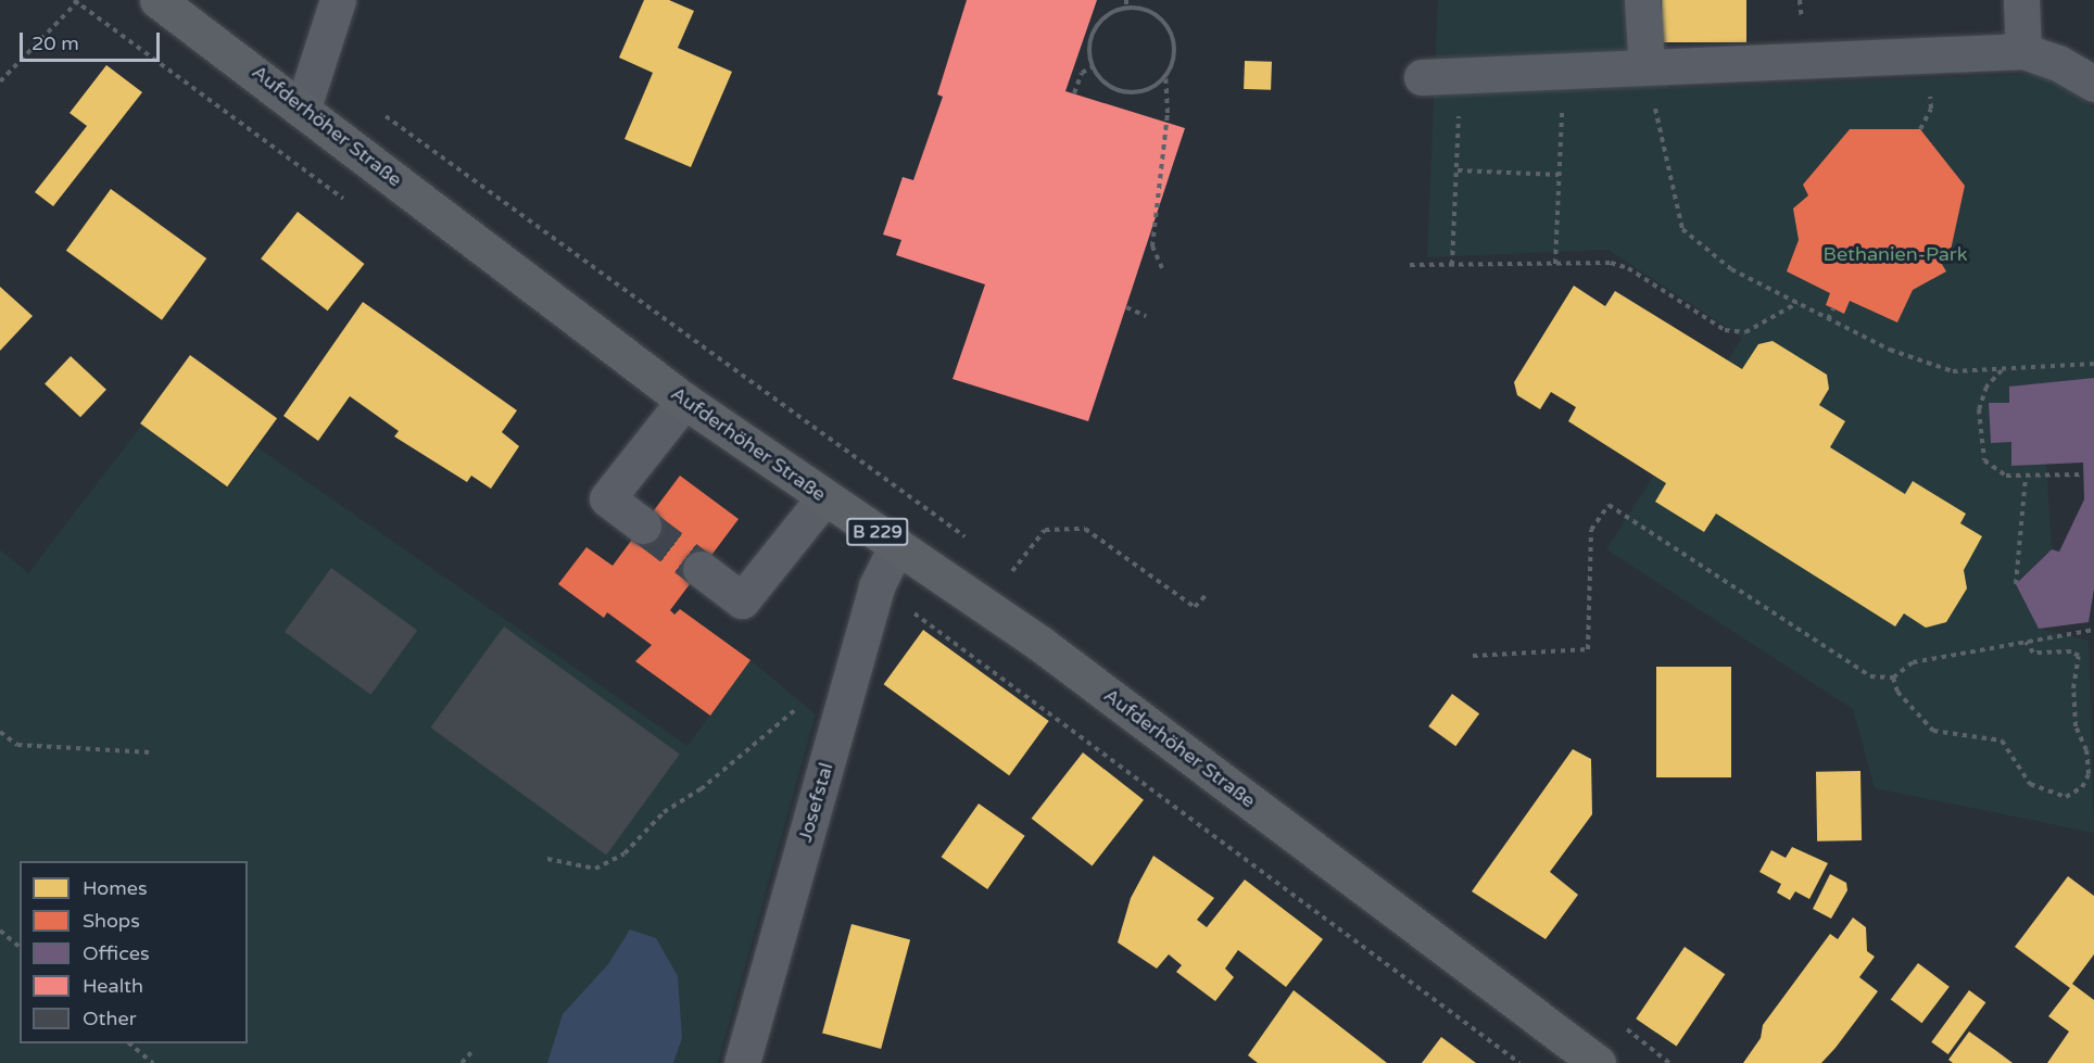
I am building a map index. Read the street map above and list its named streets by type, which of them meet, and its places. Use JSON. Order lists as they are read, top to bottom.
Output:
{
  "streets": {
    "main road": ["Aufderhöher Straße", "B 229"],
    "street": ["Josefstal"]
  },
  "crossings": [
    ["Aufderhöher Straße", "Josefstal"]
  ],
  "parks": ["Bethanien-Park"],
  "legend": [
    "Homes",
    "Shops",
    "Offices",
    "Health",
    "Other"
  ],
  "scale_bar": "20 m"
}
